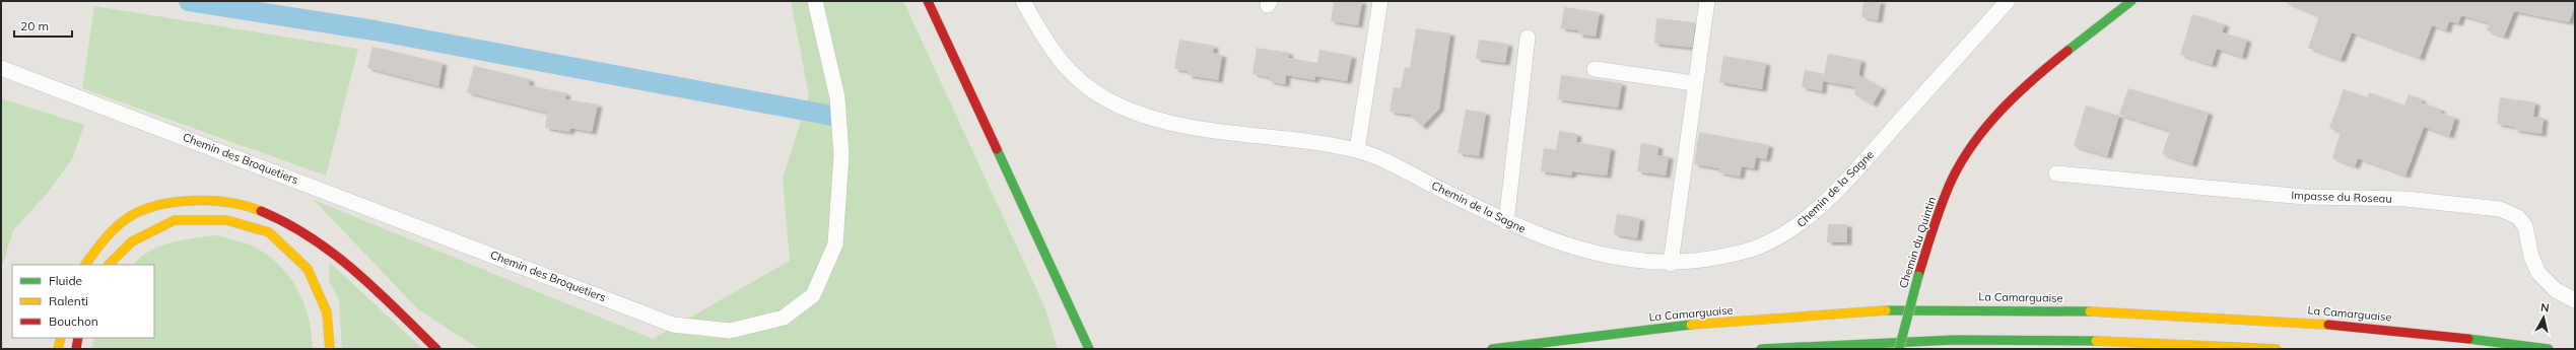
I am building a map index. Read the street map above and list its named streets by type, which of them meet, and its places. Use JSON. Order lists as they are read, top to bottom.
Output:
{
  "streets": {
    "main road": ["Chemin du Quintin", "La Camarguaise"],
    "street": ["Chemin des Broquetiers", "Chemin de la Sagne", "Impasse du Roseau"]
  },
  "legend": ["Fluide", "Ralenti", "Bouchon"],
  "scale_bar": "20 m",
  "north": "top"
}
